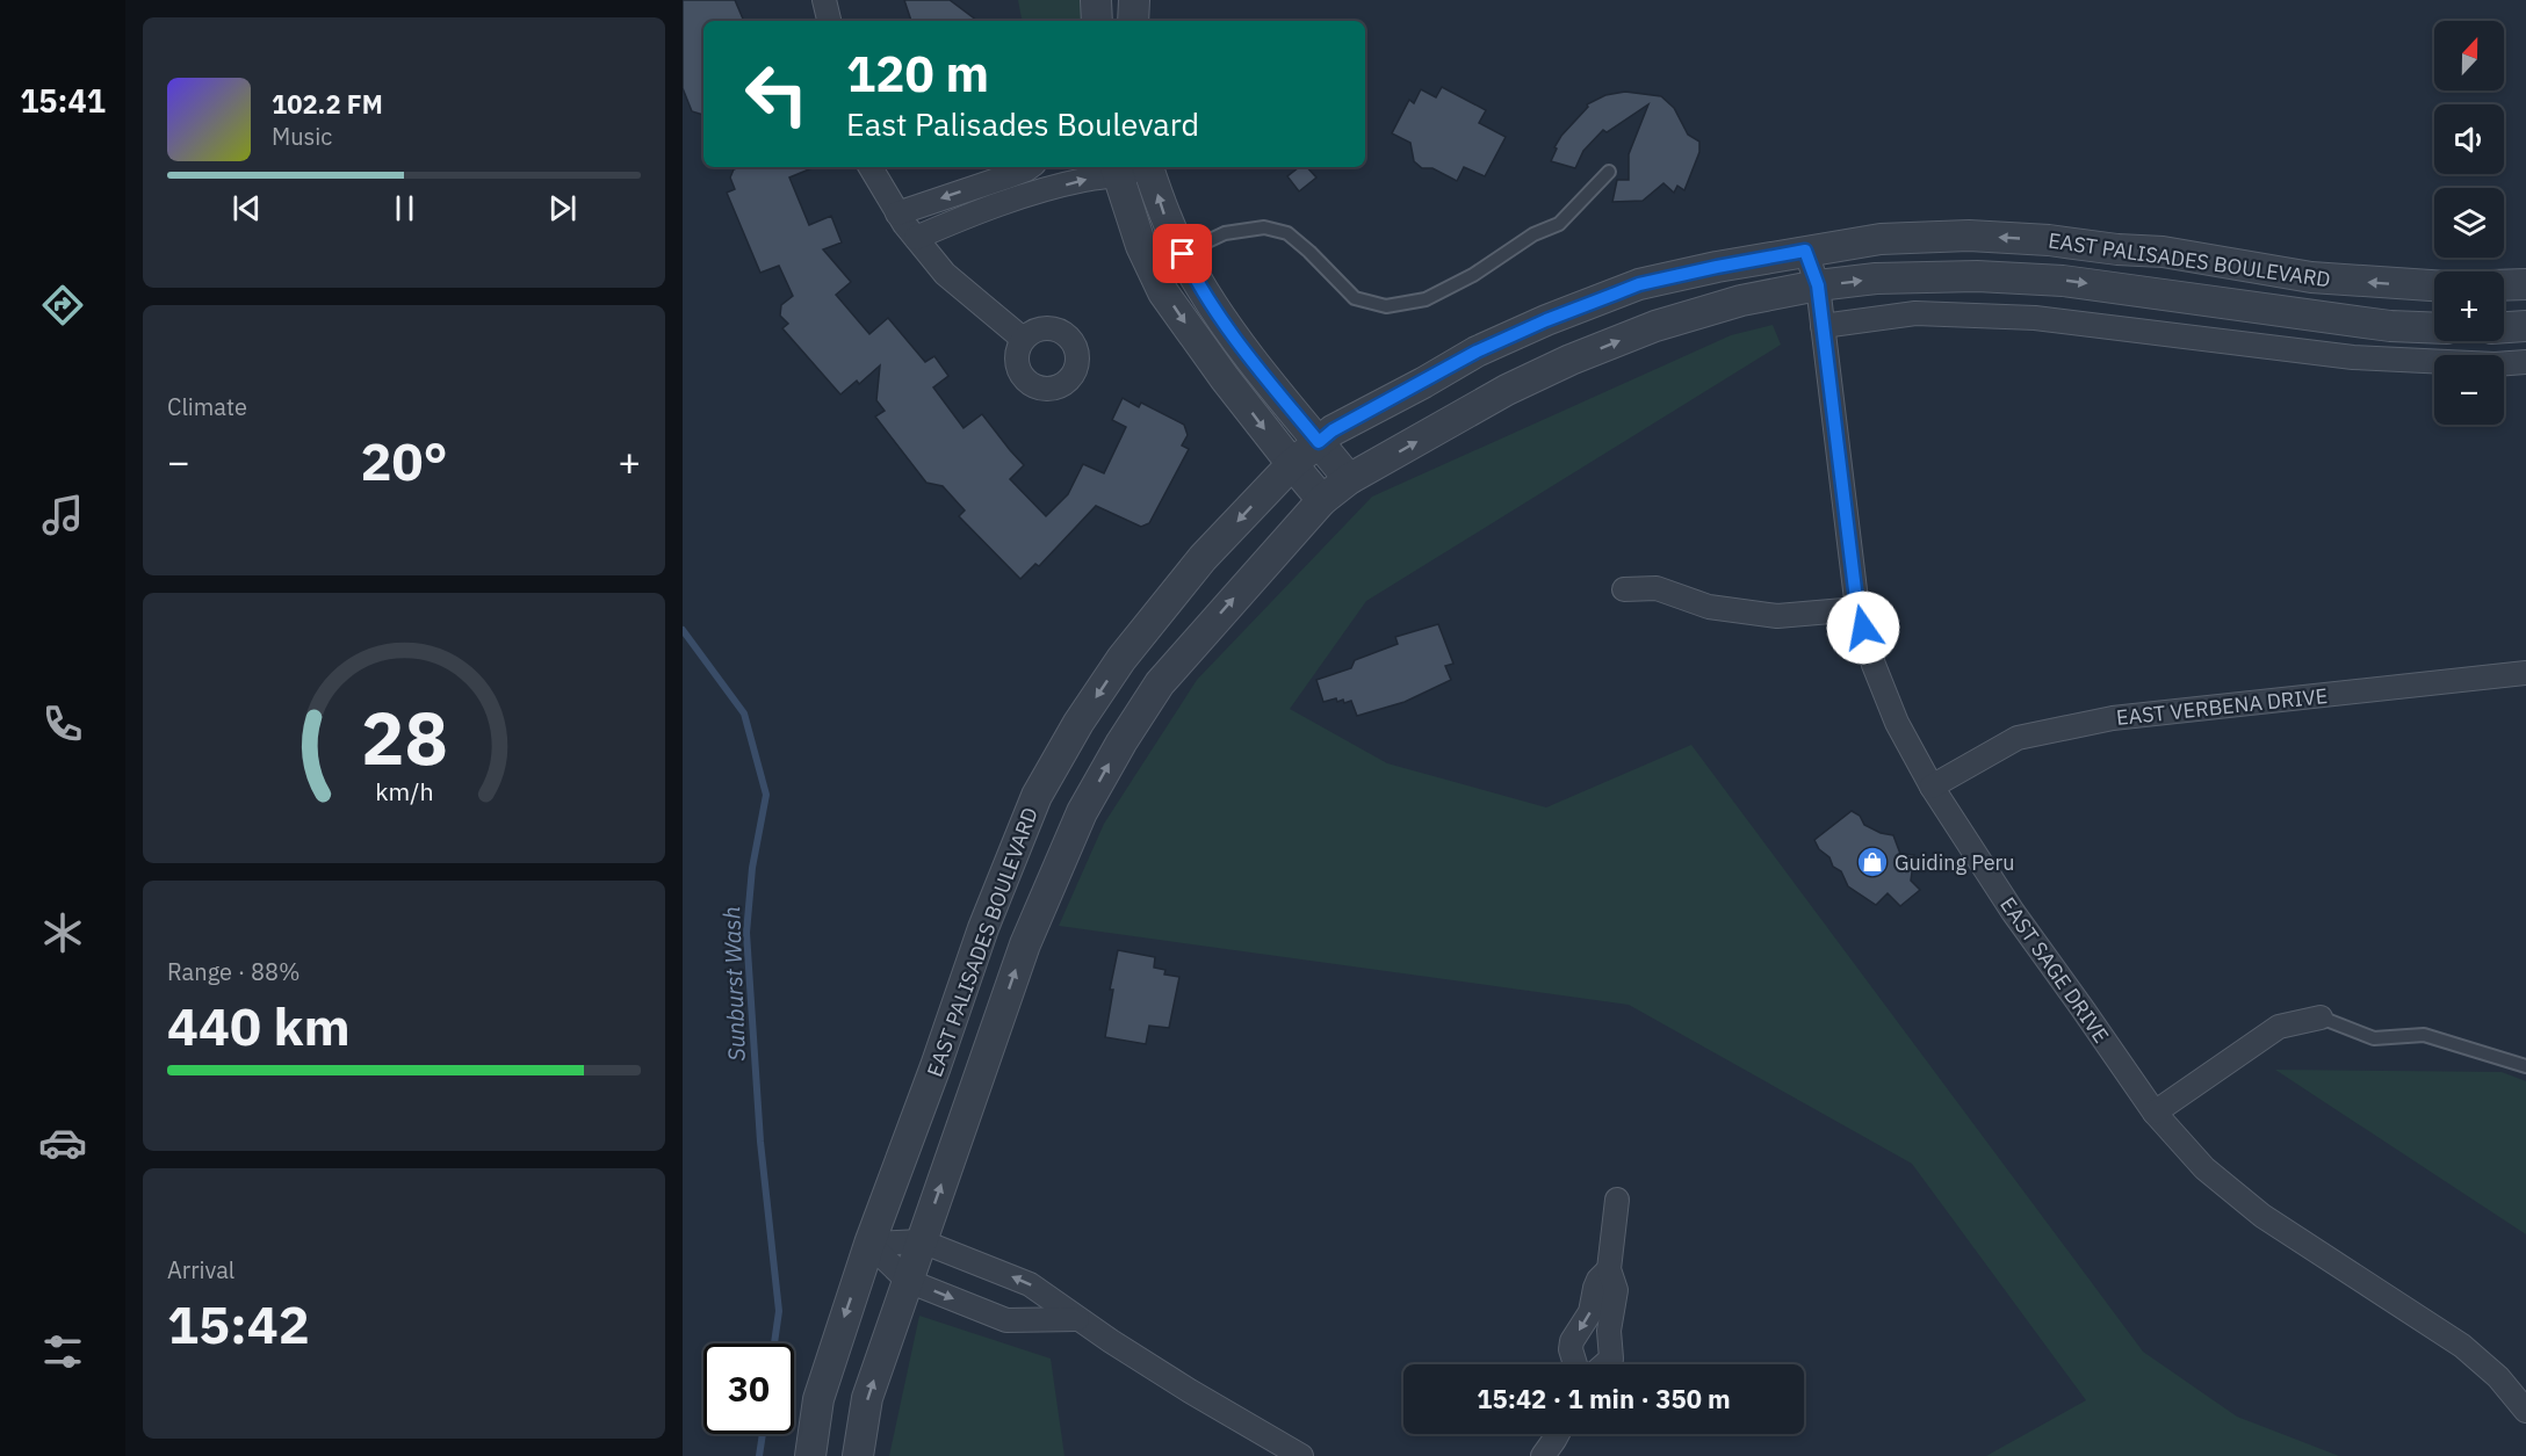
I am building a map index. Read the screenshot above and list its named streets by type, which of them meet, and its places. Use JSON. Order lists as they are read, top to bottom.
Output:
{
  "streets": {
    "street": ["EAST PALISADES BOULEVARD", "EAST VERBENA DRIVE", "EAST SAGE DRIVE"]
  },
  "crossings": [
    ["EAST PALISADES BOULEVARD", "EAST SAGE DRIVE"],
    ["EAST VERBENA DRIVE", "EAST SAGE DRIVE"]
  ],
  "water": ["Sunburst Wash"],
  "places": {
    "shop": ["Guiding Peru"]
  },
  "north": "top",
  "page": {
    "tabs": "15:41",
    "map_buttons": ["+", "−"],
    "turn": ["120 m", "East Palisades Boulevard"],
    "song": ["102.2 FM", "Music"],
    "tile": [
      "Climate",
      ["Range · 88%", "440 km"],
      ["Arrival", "15:42"]
    ],
    "heat": ["−", "20°", "+"],
    "limit": "30",
    "trip": "15:42 · 1 min · 350 m",
    "gauge": ["28", "km/h"]
  }
}
